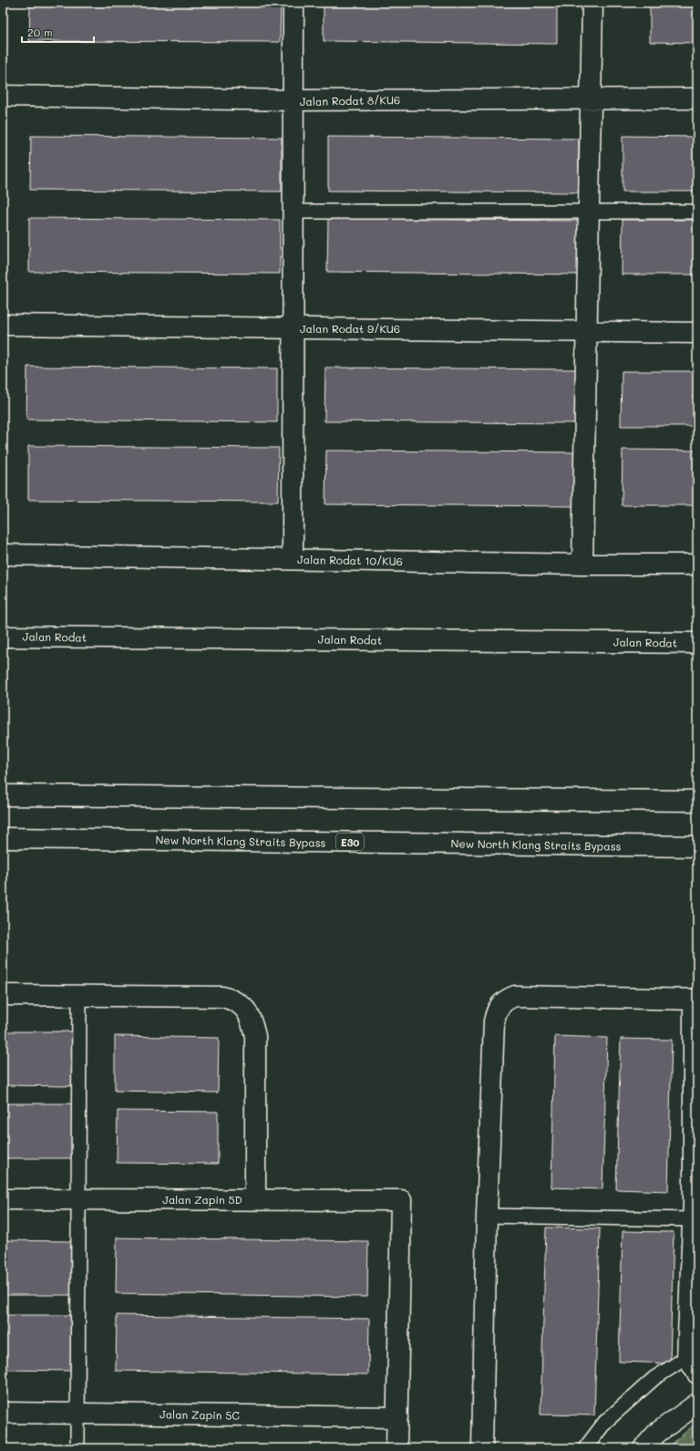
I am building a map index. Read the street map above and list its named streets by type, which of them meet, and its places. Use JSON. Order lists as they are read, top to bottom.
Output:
{
  "streets": {
    "main road": [
      "Jalan Rodat 8/KU6",
      "Jalan Rodat 9/KU6",
      "Jalan Rodat 10/KU6",
      "Jalan Rodat",
      "New North Klang Straits Bypass",
      "E30",
      "Jalan Zapin 5D",
      "Jalan Zapin 5C"
    ]
  },
  "crossings": [
    ["Jalan Zapin 5D", "Jalan Zapin 5C"]
  ],
  "scale_bar": "20 m"
}
